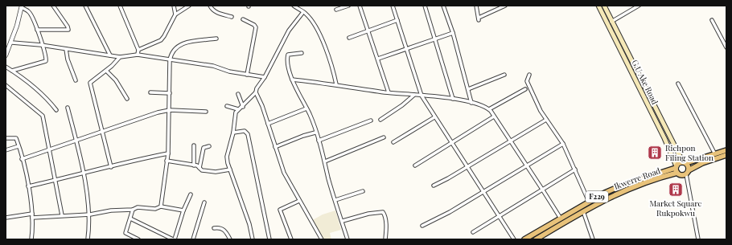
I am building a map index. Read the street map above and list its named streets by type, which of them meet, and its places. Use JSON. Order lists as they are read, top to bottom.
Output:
{
  "streets": {
    "main road": ["G.U Ake Road", "Ikwerre Road", "F229"]
  },
  "crossings": [
    ["G.U Ake Road", "Ikwerre Road"],
    ["G.U Ake Road", "F229"],
    ["Ikwerre Road", "F229"]
  ],
  "places": {
    "building": ["Richpon Filing Station", "Market Square Rukpokwu"]
  }
}
